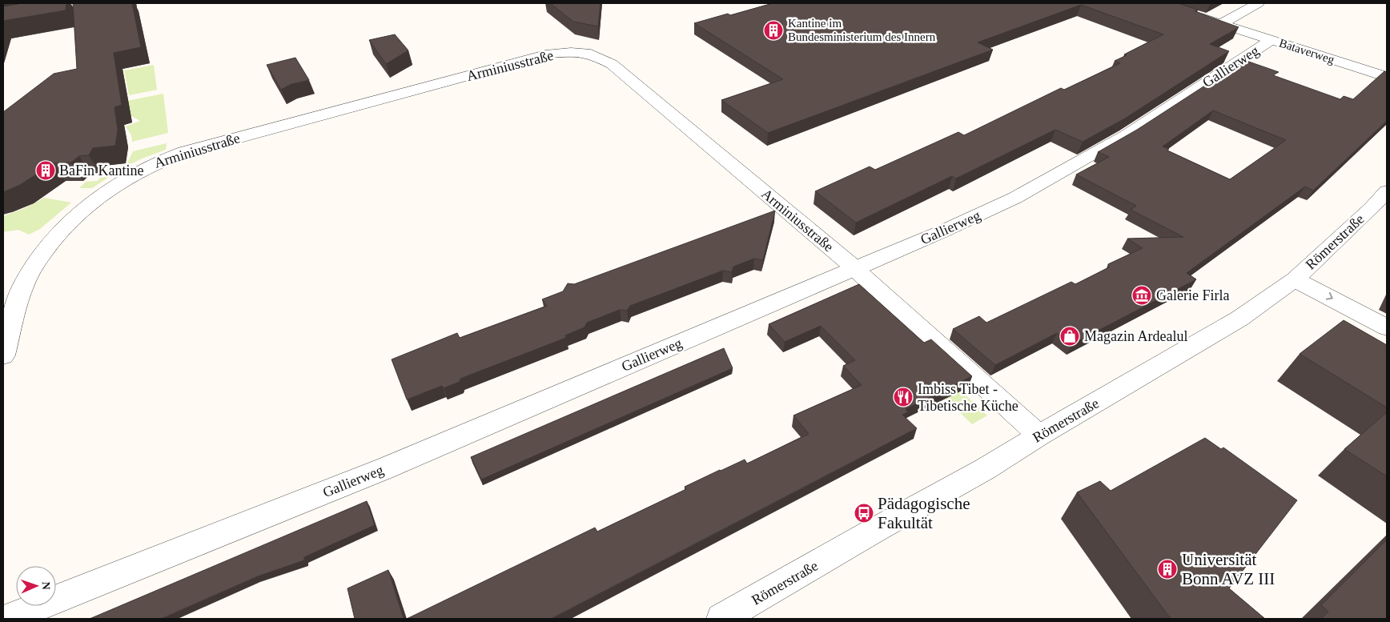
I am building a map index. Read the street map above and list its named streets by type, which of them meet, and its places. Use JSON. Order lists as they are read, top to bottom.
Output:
{
  "streets": {
    "street": [
      "Bataverweg",
      "Arminiusstraße",
      "Gallierweg",
      "Römerstraße"
    ]
  },
  "crossings": [
    ["Bataverweg", "Gallierweg"],
    ["Arminiusstraße", "Gallierweg"],
    ["Arminiusstraße", "Römerstraße"]
  ],
  "places": {
    "building": ["Kantine im Bundesministerium des Innern", "BaFin Kantine", "Universität Bonn AVZ III"],
    "museum": ["Galerie Firla"],
    "shop": ["Magazin Ardealul"],
    "restaurant": ["Imbiss Tibet - Tibetische Küche"],
    "bus stop": ["Pädagogische Fakultät"]
  },
  "north": "right"
}
